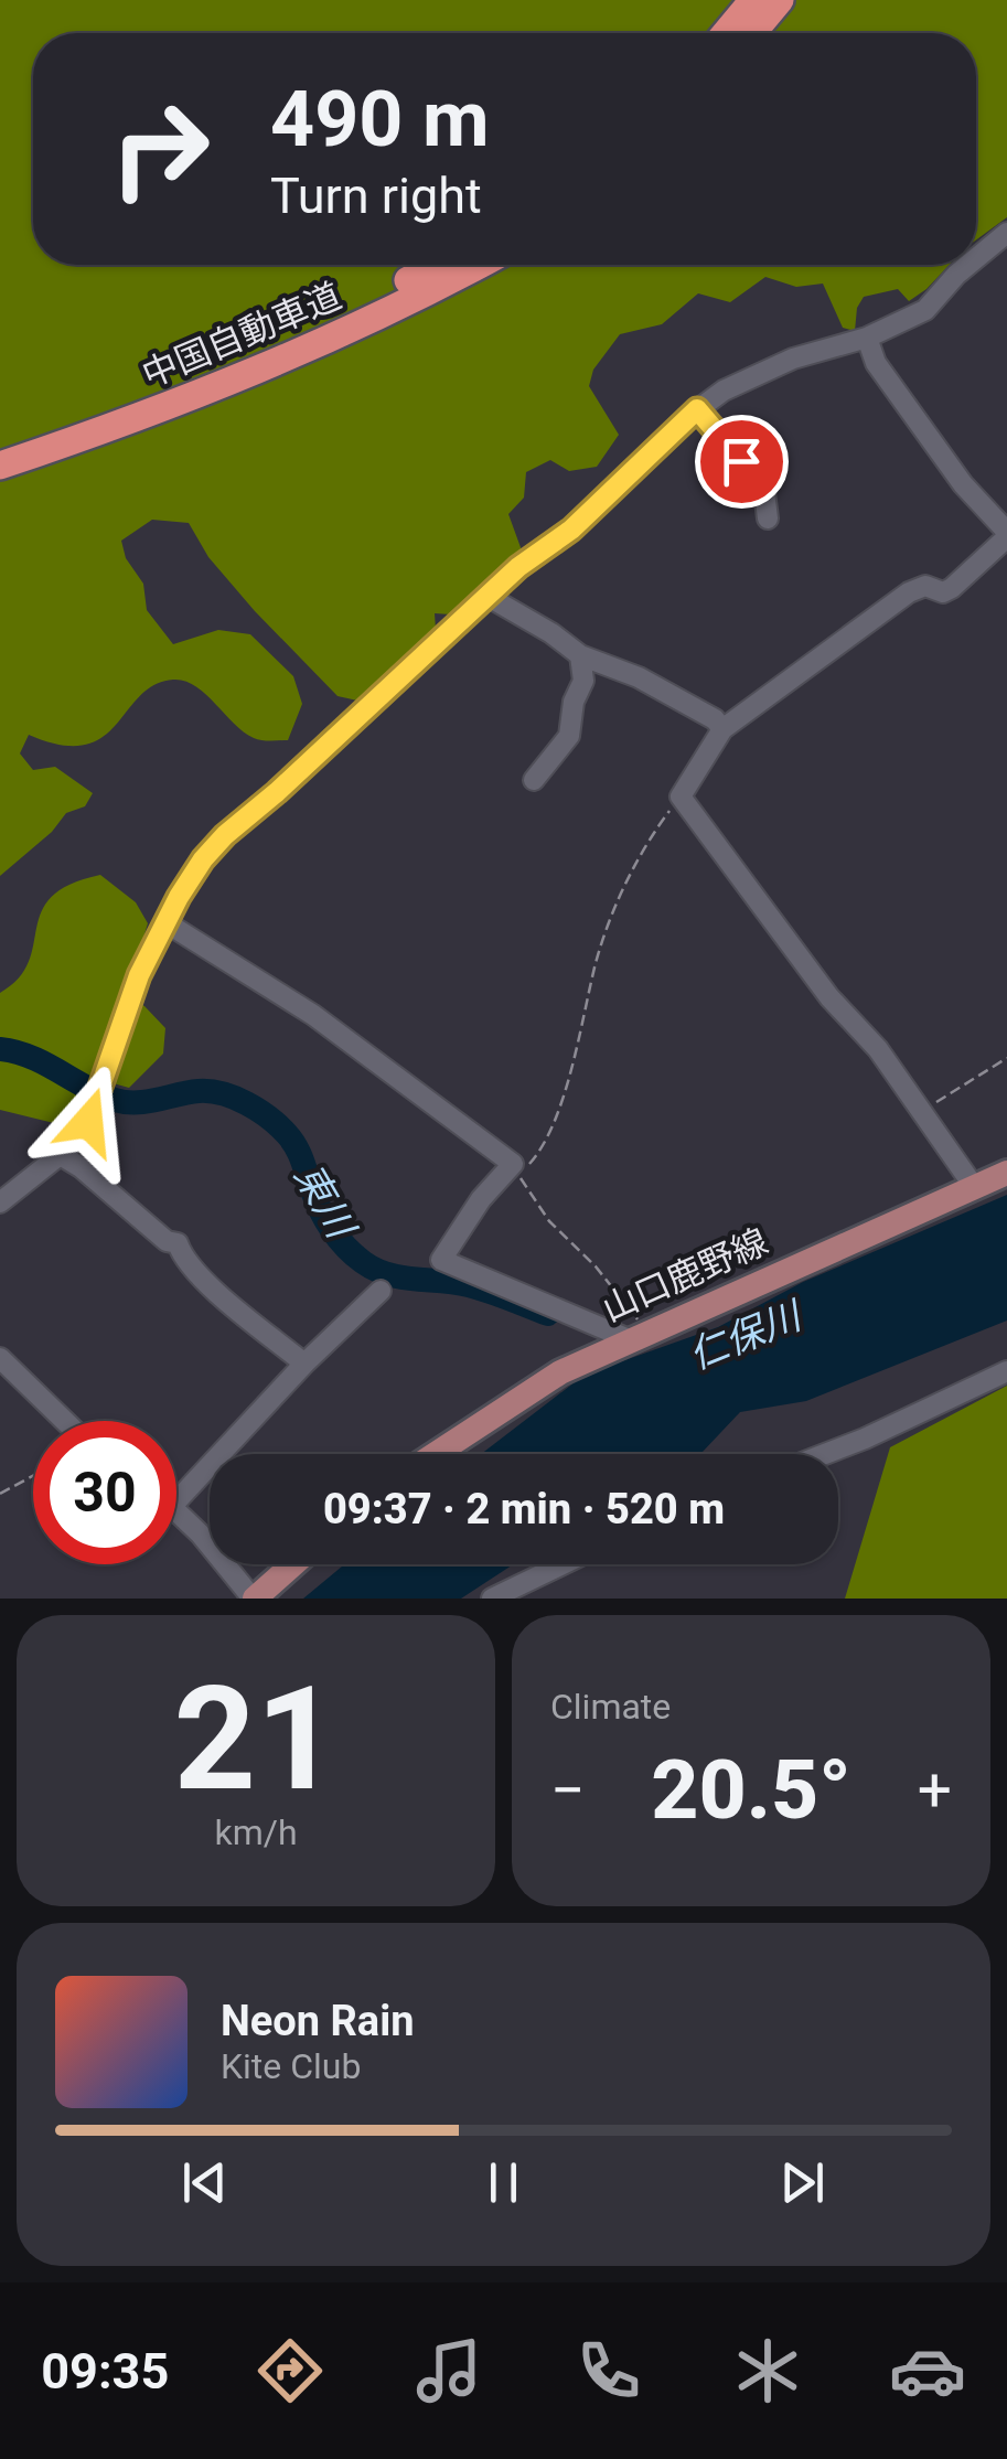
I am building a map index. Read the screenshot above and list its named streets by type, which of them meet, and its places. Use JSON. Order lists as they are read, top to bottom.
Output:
{
  "streets": {
    "highway": ["中国自動車道"],
    "main road": ["山口鹿野線"]
  },
  "water": ["東川", "仁保川"],
  "page": {
    "turn": ["490 m", "Turn right"],
    "limit": "30",
    "trip": "09:37 · 2 min · 520 m",
    "tile": [
      ["21", "km/h"],
      "Climate"
    ],
    "heat": ["−", "20.5°", "+"],
    "song": ["Neon Rain", "Kite Club"],
    "tabs": "09:35"
  }
}
